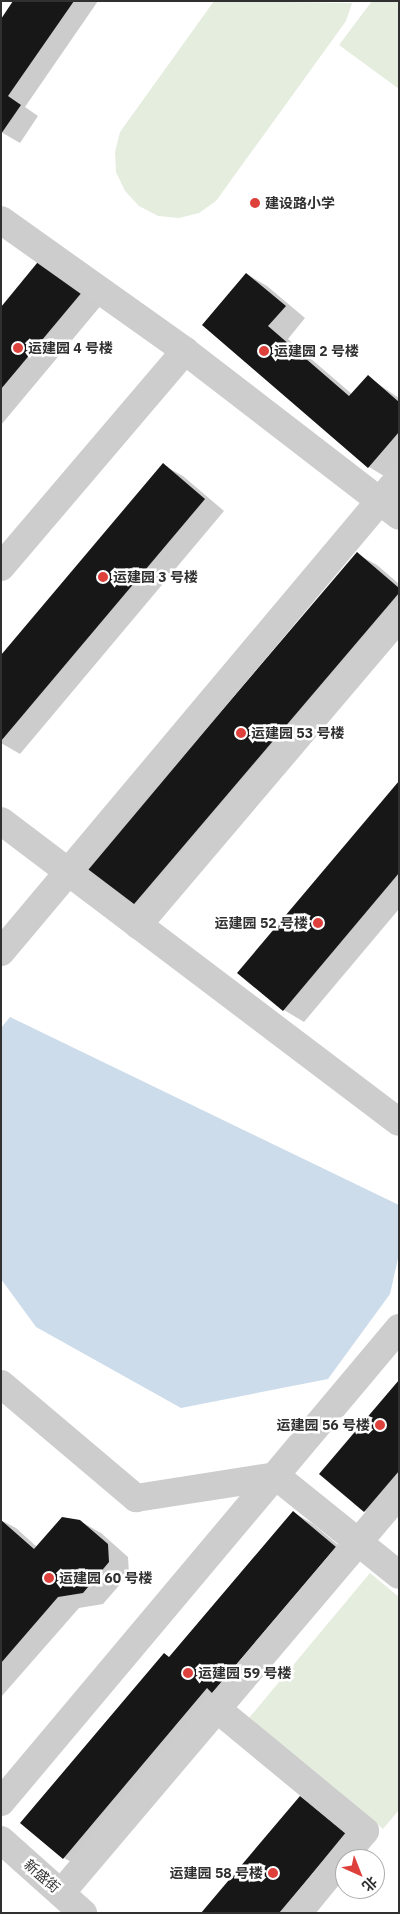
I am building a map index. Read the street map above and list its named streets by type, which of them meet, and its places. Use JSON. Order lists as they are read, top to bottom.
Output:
{
  "streets": {
    "street": ["新盛街"]
  },
  "places": [
    "建设路小学",
    "运建园 4 号楼",
    "运建园 2 号楼",
    "运建园 3 号楼",
    "运建园 53 号楼",
    "运建园 52 号楼",
    "运建园 56 号楼",
    "运建园 60 号楼",
    "运建园 59 号楼",
    "运建园 58 号楼"
  ],
  "north": "bottom right"
}
